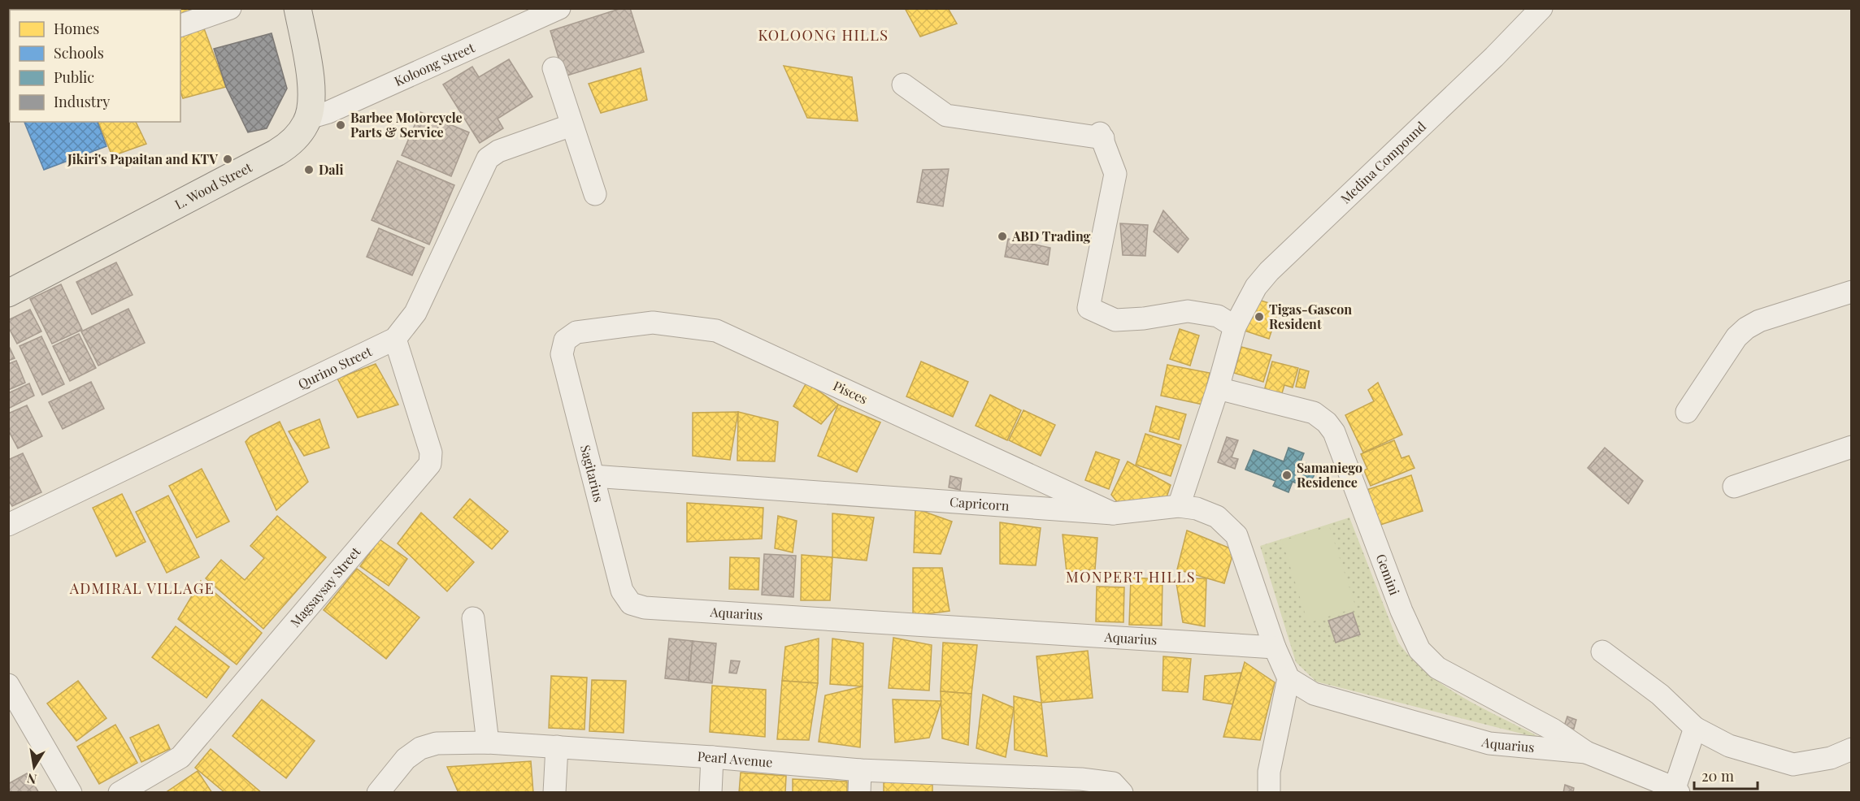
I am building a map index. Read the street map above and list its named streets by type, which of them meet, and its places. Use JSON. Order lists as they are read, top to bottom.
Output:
{
  "streets": {
    "main road": ["L. Wood Street"],
    "street": [
      "Koloong Street",
      "Medina Compound",
      "Qurino Street",
      "Pisces",
      "Sagitarius",
      "Capricorn",
      "Gemini",
      "Magsaysay Street",
      "Aquarius",
      "Pearl Avenue"
    ]
  },
  "crossings": [
    ["Koloong Street", "L. Wood Street"],
    ["Qurino Street", "Magsaysay Street"],
    ["Pisces", "Sagitarius"],
    ["Pisces", "Capricorn"],
    ["Sagitarius", "Capricorn"],
    ["Sagitarius", "Aquarius"],
    ["Capricorn", "Aquarius"],
    ["Gemini", "Aquarius"]
  ],
  "districts": ["KOLOONG HILLS", "MONPERT HILLS", "ADMIRAL VILLAGE"],
  "places": [
    "Barbee Motorcycle Parts & Service",
    "Jikiri's Papaitan and KTV",
    "Dali",
    "ABD Trading",
    "Tigas-Gascon Resident",
    "Samaniego Residence"
  ],
  "legend": [
    "Homes",
    "Schools",
    "Public",
    "Industry"
  ],
  "scale_bar": "20 m",
  "north": "bottom"
}
